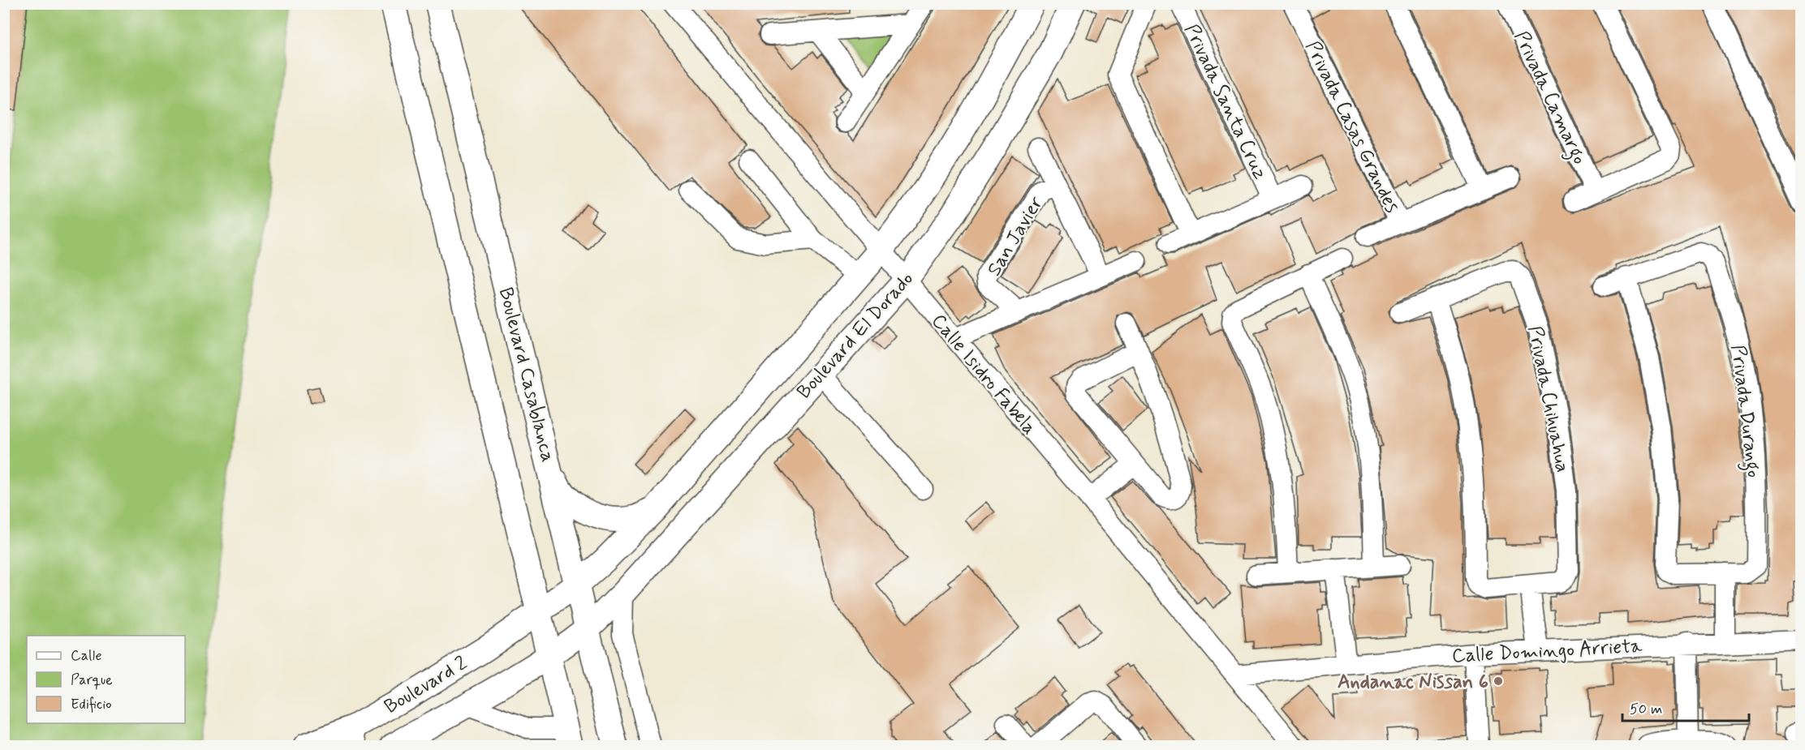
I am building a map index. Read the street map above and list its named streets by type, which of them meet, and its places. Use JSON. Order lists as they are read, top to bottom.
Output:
{
  "streets": {
    "main road": ["Boulevard El Dorado", "Boulevard Casablanca", "Boulevard 2"],
    "street": [
      "Privada Camargo",
      "Privada Santa Cruz",
      "Privada Casas Grandes",
      "San Javier",
      "Calle Isidro Fabela",
      "Privada Chihuahua",
      "Privada Durango",
      "Calle Domingo Arrieta"
    ]
  },
  "crossings": [
    ["Boulevard El Dorado", "Calle Isidro Fabela"],
    ["Boulevard El Dorado", "Boulevard Casablanca"],
    ["Boulevard El Dorado", "Boulevard 2"],
    ["Calle Isidro Fabela", "Calle Domingo Arrieta"],
    ["Boulevard Casablanca", "Boulevard 2"]
  ],
  "places": ["Andanac Nissan 6"],
  "legend": ["Calle", "Parque", "Edificio"],
  "scale_bar": "50 m"
}
